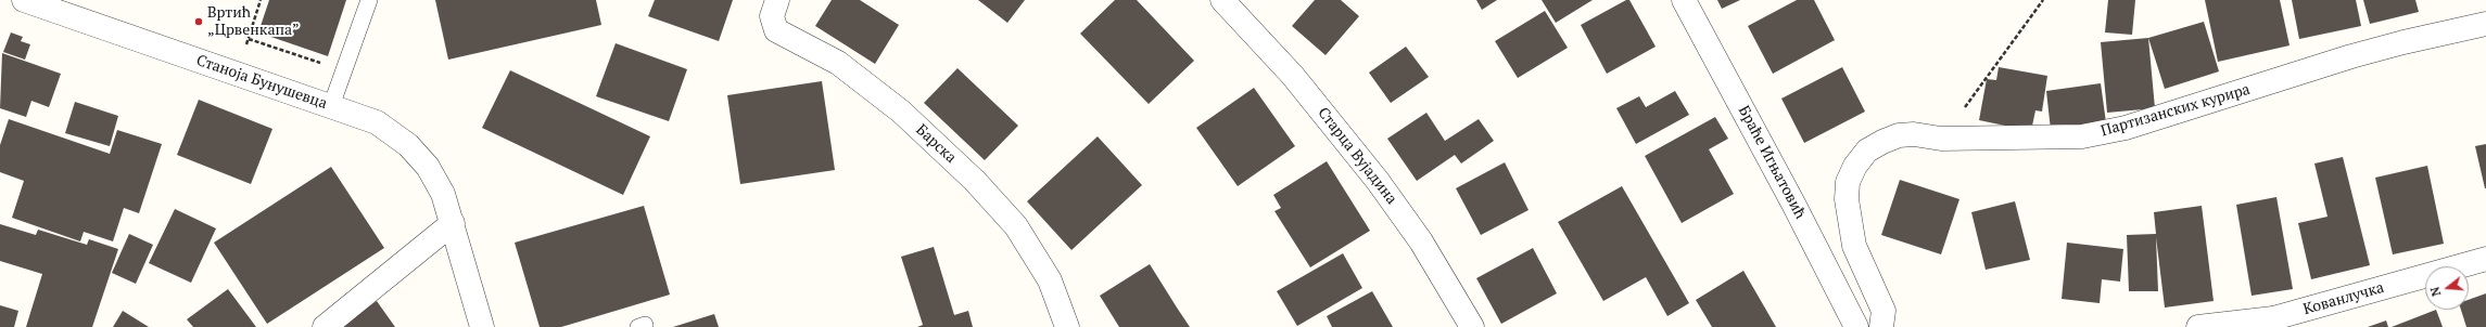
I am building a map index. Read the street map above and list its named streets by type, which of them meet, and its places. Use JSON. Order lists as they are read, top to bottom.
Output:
{
  "streets": {
    "street": [
      "Станоја Бунушевца",
      "Партизанских курира",
      "Барска",
      "Старца Вујадина",
      "Браће Игњатовић",
      "Кованлучка"
    ]
  },
  "places": ["Вртић „Црвенкапа”"],
  "north": "left"
}
